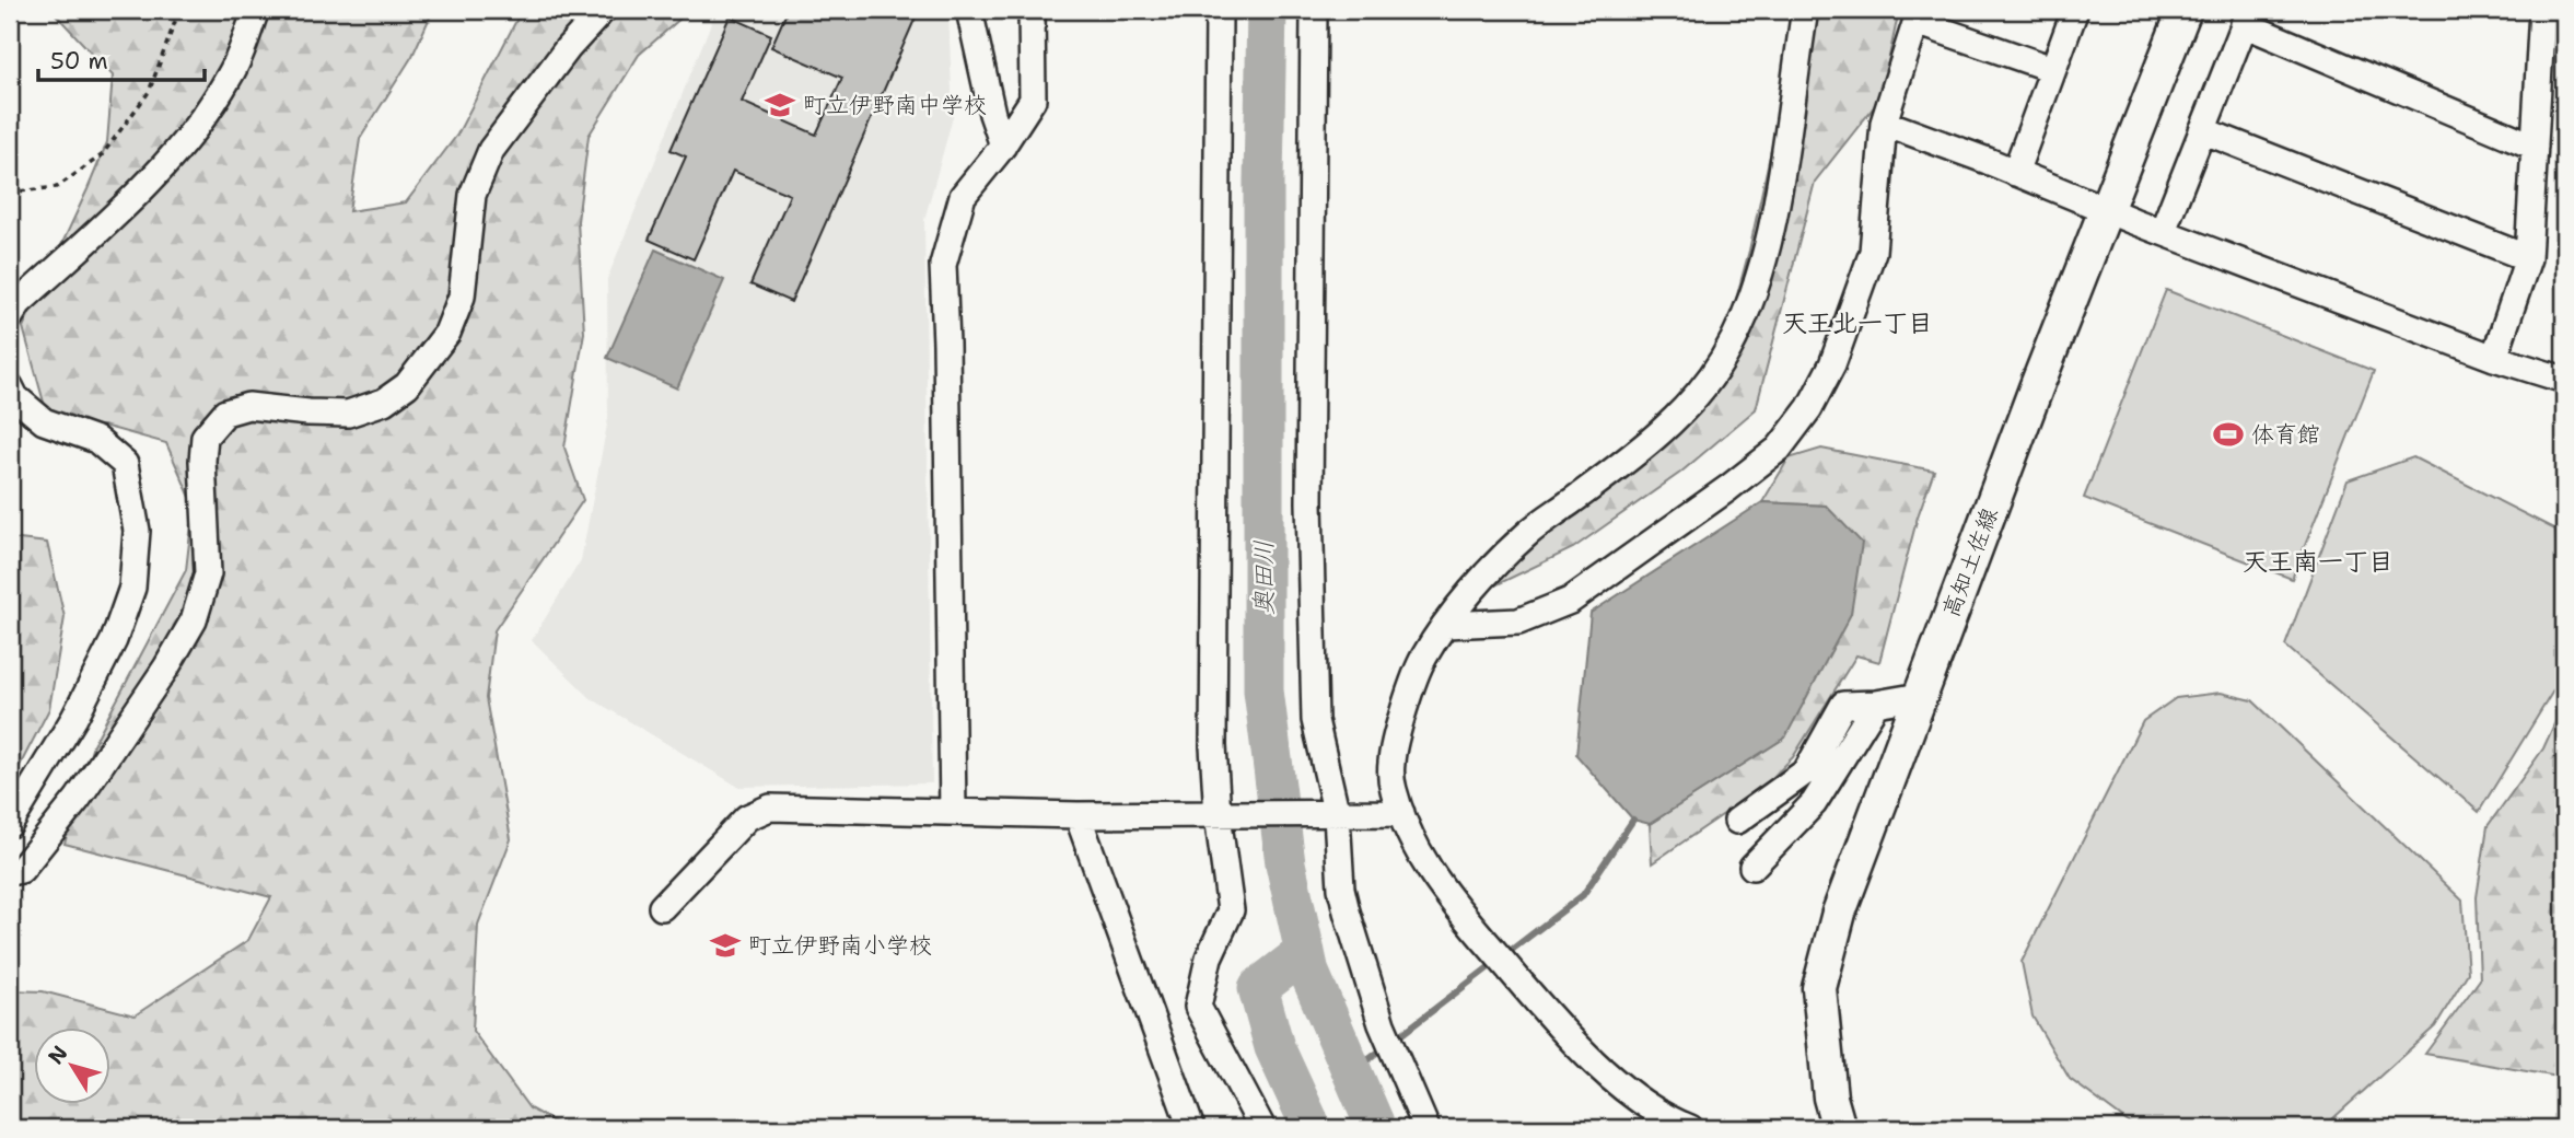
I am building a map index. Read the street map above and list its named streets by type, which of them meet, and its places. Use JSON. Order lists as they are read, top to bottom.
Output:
{
  "streets": {
    "main road": ["高知土佐線"]
  },
  "districts": ["天王北一丁目", "天王南一丁目"],
  "water": ["奥田川"],
  "places": {
    "school or university": ["町立伊野南中学校", "町立伊野南小学校"],
    "sports": ["体育館"]
  },
  "scale_bar": "50 m",
  "north": "top left"
}
